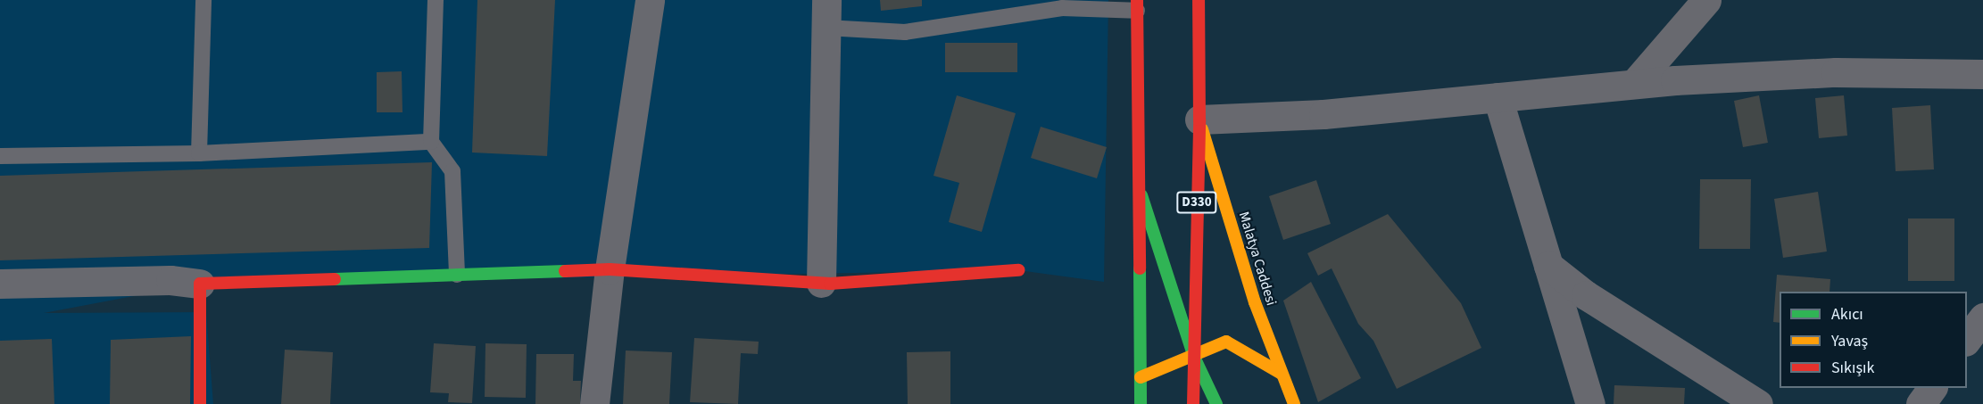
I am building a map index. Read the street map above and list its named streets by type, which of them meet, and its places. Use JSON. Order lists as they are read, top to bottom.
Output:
{
  "streets": {
    "street": ["D330", "Malatya Caddesi"]
  },
  "crossings": [
    ["D330", "Malatya Caddesi"]
  ],
  "legend": ["Akıcı", "Yavaş", "Sıkışık"]
}
